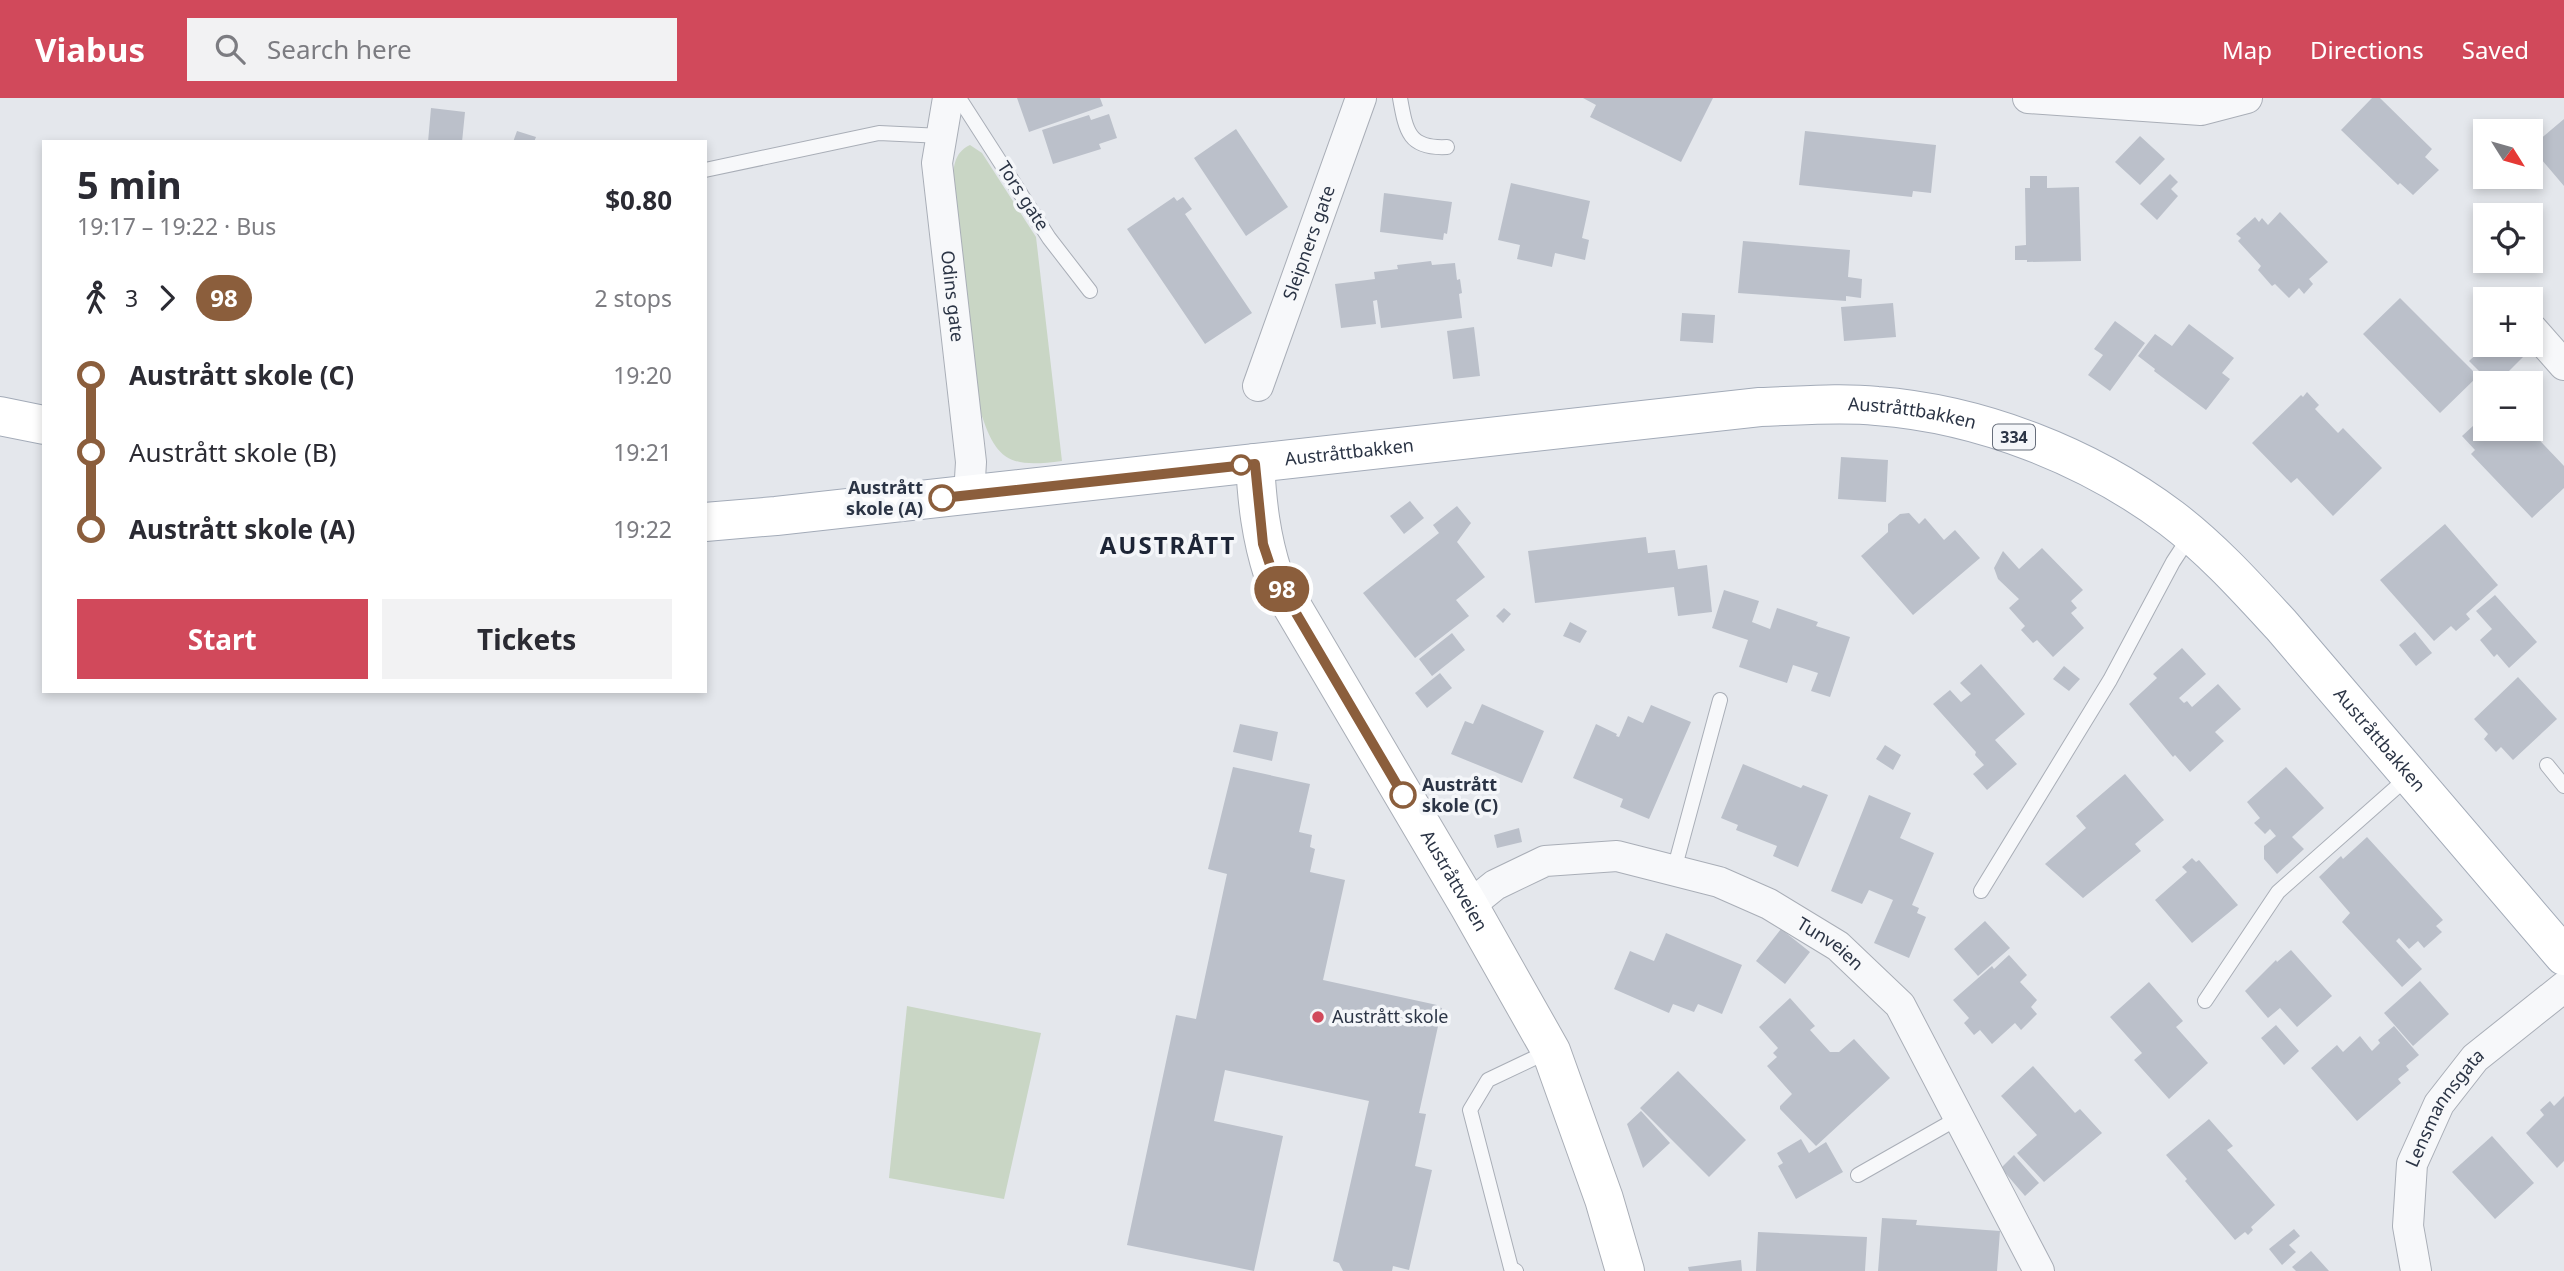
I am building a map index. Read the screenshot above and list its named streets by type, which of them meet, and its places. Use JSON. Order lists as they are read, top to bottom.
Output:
{
  "streets": {
    "main road": ["Austråttbakken", "334", "Austråttveien"],
    "street": [
      "Sleipners gate",
      "Odins gate",
      "Tunveien",
      "Lensmannsgata"
    ],
    "lane": ["Tors gate"]
  },
  "crossings": [
    ["Odins gate", "334"],
    ["Austråttbakken", "334"],
    ["Austråttbakken", "Austråttveien"],
    ["334", "Austråttveien"],
    ["Austråttveien", "Tunveien"]
  ],
  "districts": ["AUSTRÅTT"],
  "places": ["Austrått skole (A)", "Austrått skole (C)", "Austrått skole"],
  "lines": ["bus line 98"],
  "north": "bottom right",
  "page": {
    "header": "Viabus",
    "search": "Search here",
    "nav": ["Map", "Directions", "Saved"],
    "on_map": "98",
    "map_buttons": ["+", "−"],
    "heading": ["5 min", "19:17 – 19:22 · Bus", "$0.80"],
    "legs": ["3", "98", "2 stops"],
    "list": [
      {
        "name": "Austrått skole (C)",
        "value": "19:20"
      },
      {
        "name": "Austrått skole (B)",
        "value": "19:21"
      },
      {
        "name": "Austrått skole (A)",
        "value": "19:22"
      }
    ],
    "buttons": ["Start", "Tickets"]
  }
}
